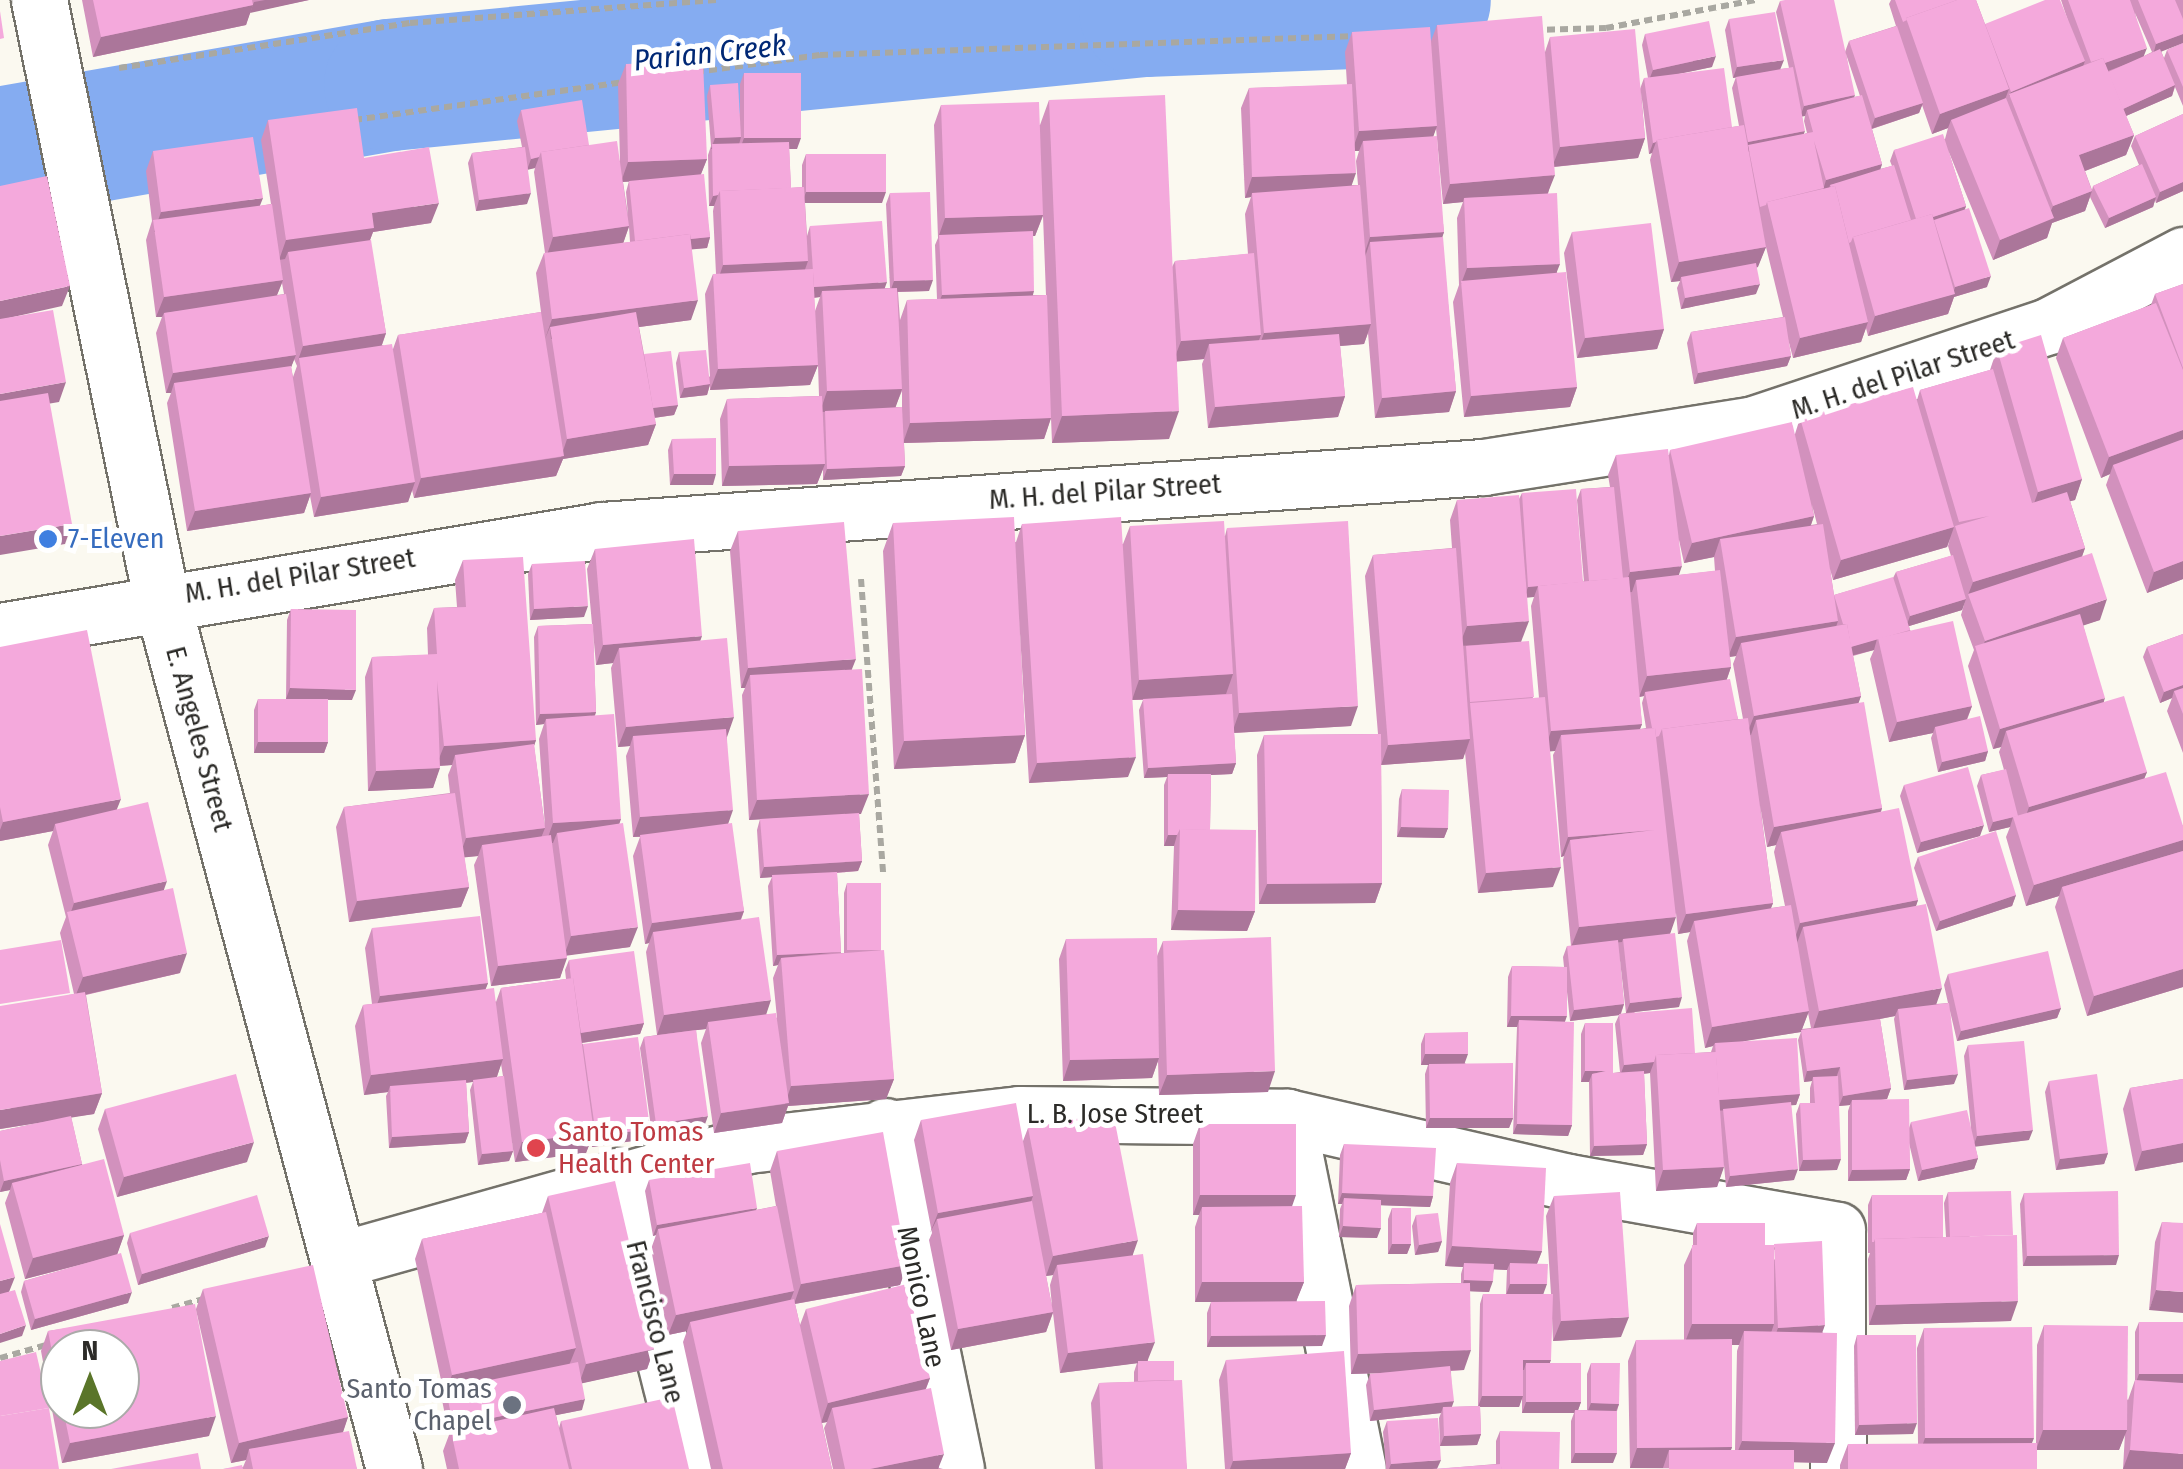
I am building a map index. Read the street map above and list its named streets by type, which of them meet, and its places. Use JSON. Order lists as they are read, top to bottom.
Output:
{
  "streets": {
    "street": [
      "M. H. del Pilar Street",
      "E. Angeles Street",
      "L. B. Jose Street",
      "Monico Lane",
      "Francisco Lane"
    ]
  },
  "crossings": [
    ["M. H. del Pilar Street", "E. Angeles Street"],
    ["E. Angeles Street", "L. B. Jose Street"],
    ["L. B. Jose Street", "Monico Lane"],
    ["L. B. Jose Street", "Francisco Lane"]
  ],
  "water": ["Parian Creek"],
  "places": ["7-Eleven", "Santo Tomas Health Center", "Santo Tomas Chapel"],
  "north": "top"
}
